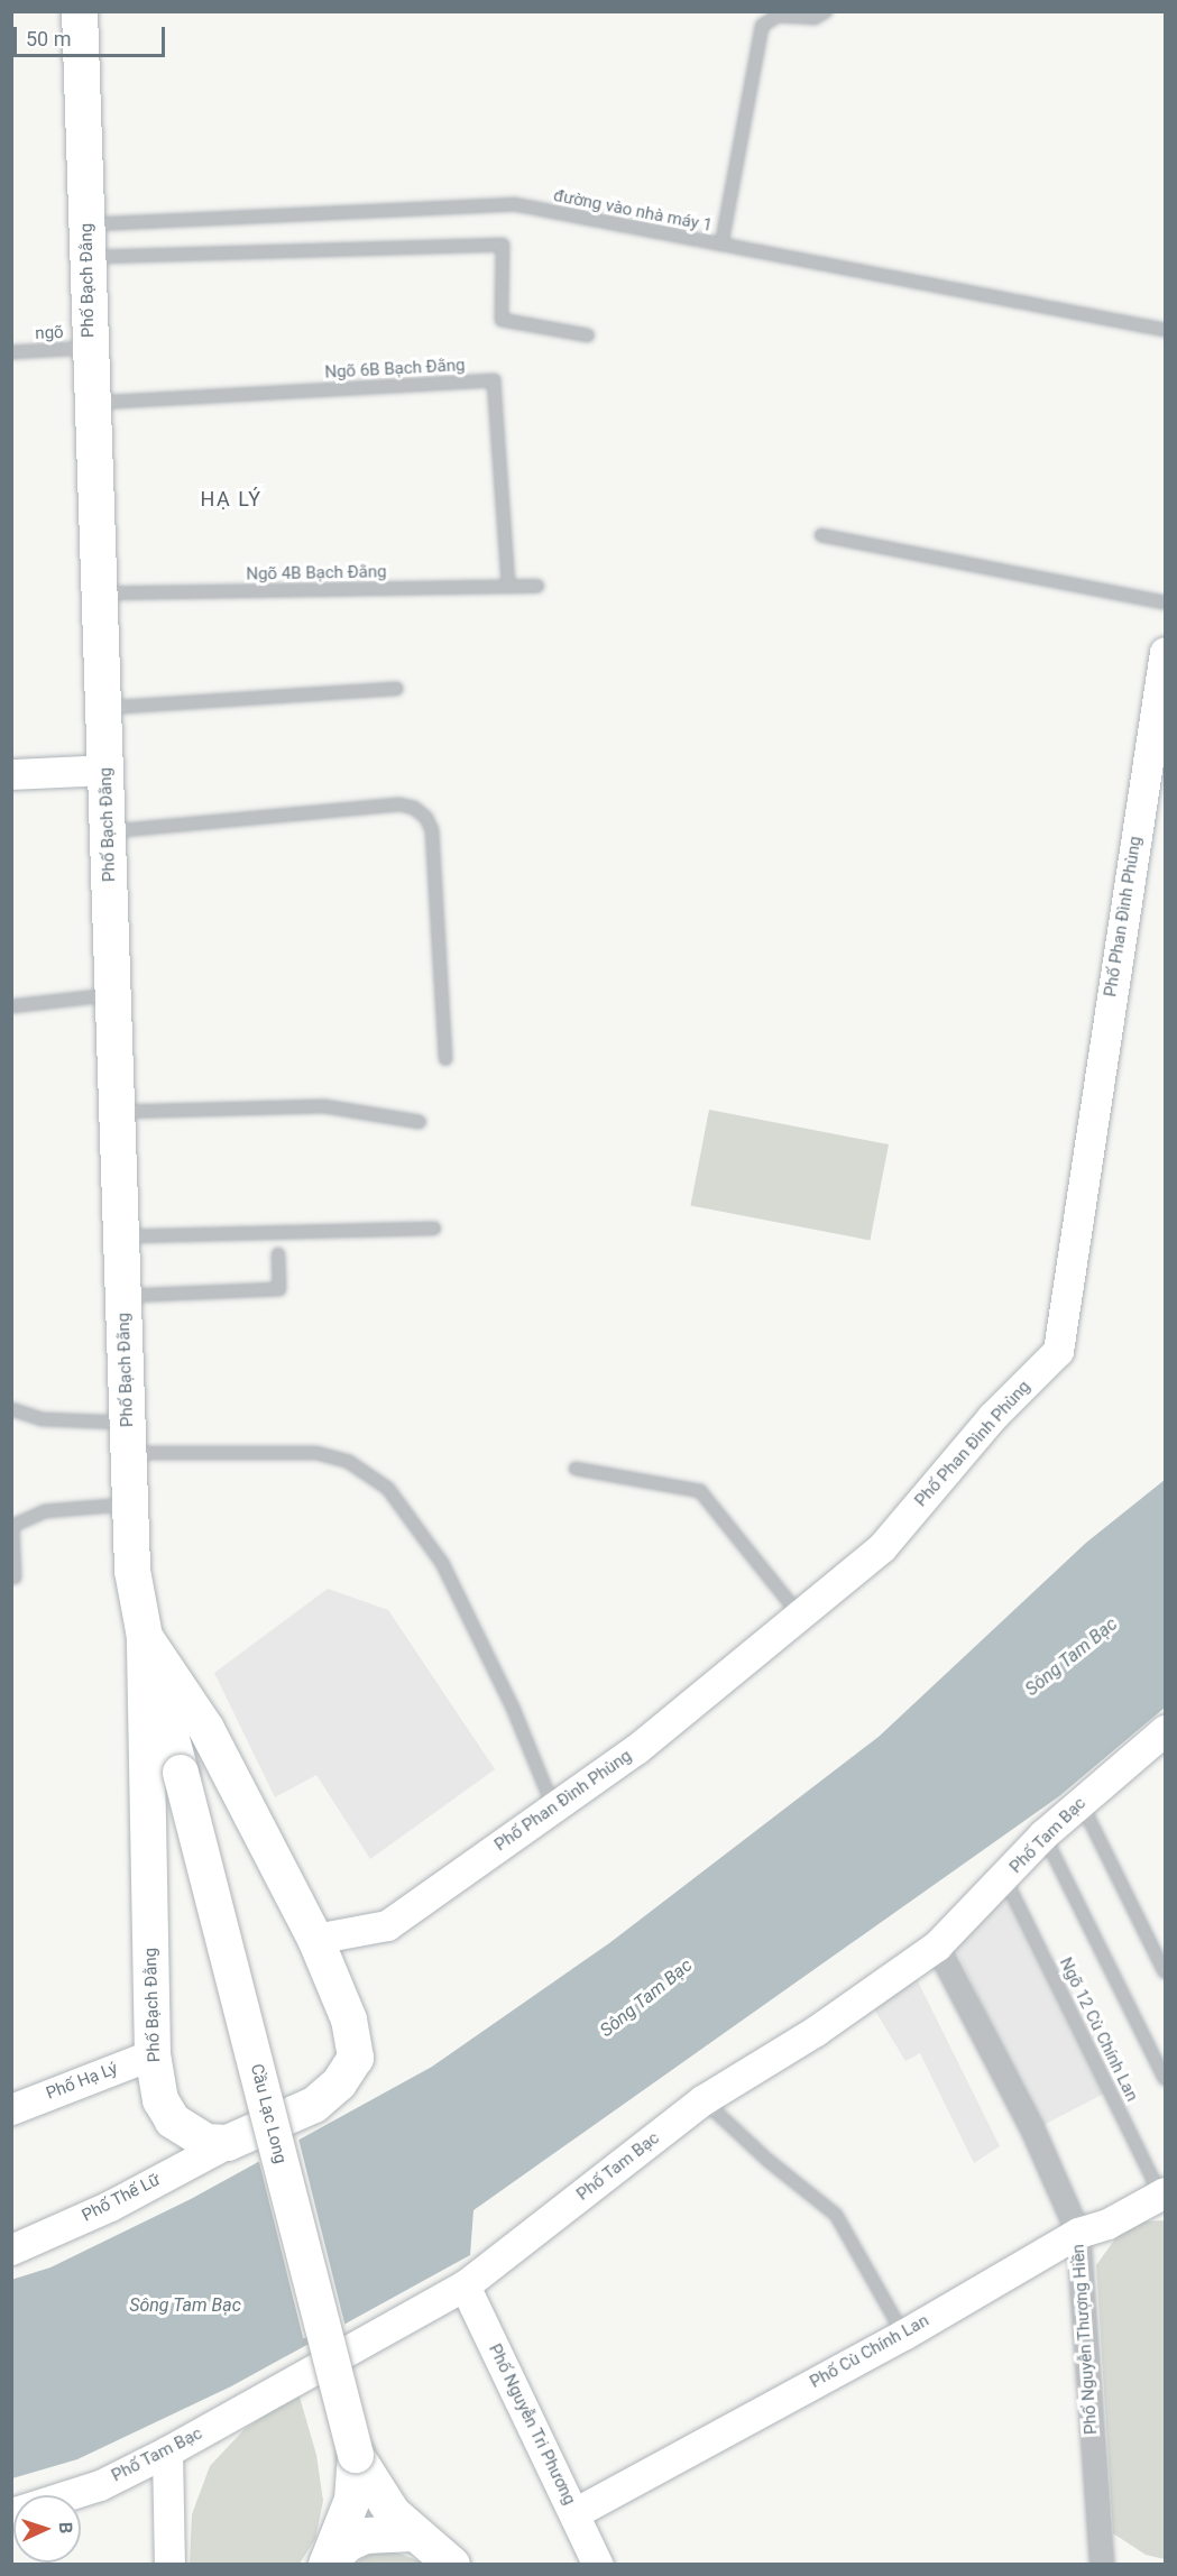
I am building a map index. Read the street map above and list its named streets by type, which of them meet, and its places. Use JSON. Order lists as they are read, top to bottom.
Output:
{
  "streets": {
    "main road": ["Phố Bạch Đằng", "Cầu Lạc Long"],
    "street": [
      "Phố Phan Đình Phùng",
      "Phố Tam Bạc",
      "Phố Hạ Lý",
      "Phố Thế Lữ",
      "Phố Nguyễn Thượng Hiền",
      "Phố Cù Chính Lan",
      "Phố Nguyễn Tri Phương"
    ],
    "lane": [
      "đường vào nhà máy 1",
      "ngõ",
      "Ngõ 6B Bạch Đằng",
      "Ngõ 4B Bạch Đằng",
      "Ngõ 12 Cù Chính Lan"
    ]
  },
  "crossings": [
    ["đường vào nhà máy 1", "Phố Bạch Đằng"],
    ["Phố Bạch Đằng", "ngõ"],
    ["Phố Bạch Đằng", "Ngõ 6B Bạch Đằng"],
    ["Phố Bạch Đằng", "Ngõ 4B Bạch Đằng"],
    ["Phố Bạch Đằng", "Phố Phan Đình Phùng"],
    ["Phố Bạch Đằng", "Phố Hạ Lý"],
    ["Phố Bạch Đằng", "Cầu Lạc Long"],
    ["Phố Bạch Đằng", "Phố Thế Lữ"],
    ["Ngõ 6B Bạch Đằng", "Ngõ 4B Bạch Đằng"],
    ["Phố Tam Bạc", "Ngõ 12 Cù Chính Lan"],
    ["Phố Tam Bạc", "Phố Nguyễn Thượng Hiền"],
    ["Phố Tam Bạc", "Phố Nguyễn Tri Phương"],
    ["Ngõ 12 Cù Chính Lan", "Phố Cù Chính Lan"],
    ["Phố Nguyễn Thượng Hiền", "Phố Cù Chính Lan"],
    ["Phố Cù Chính Lan", "Phố Nguyễn Tri Phương"]
  ],
  "districts": ["HẠ LÝ"],
  "water": ["Sông Tam Bạc"],
  "scale_bar": "50 m",
  "north": "right"
}
